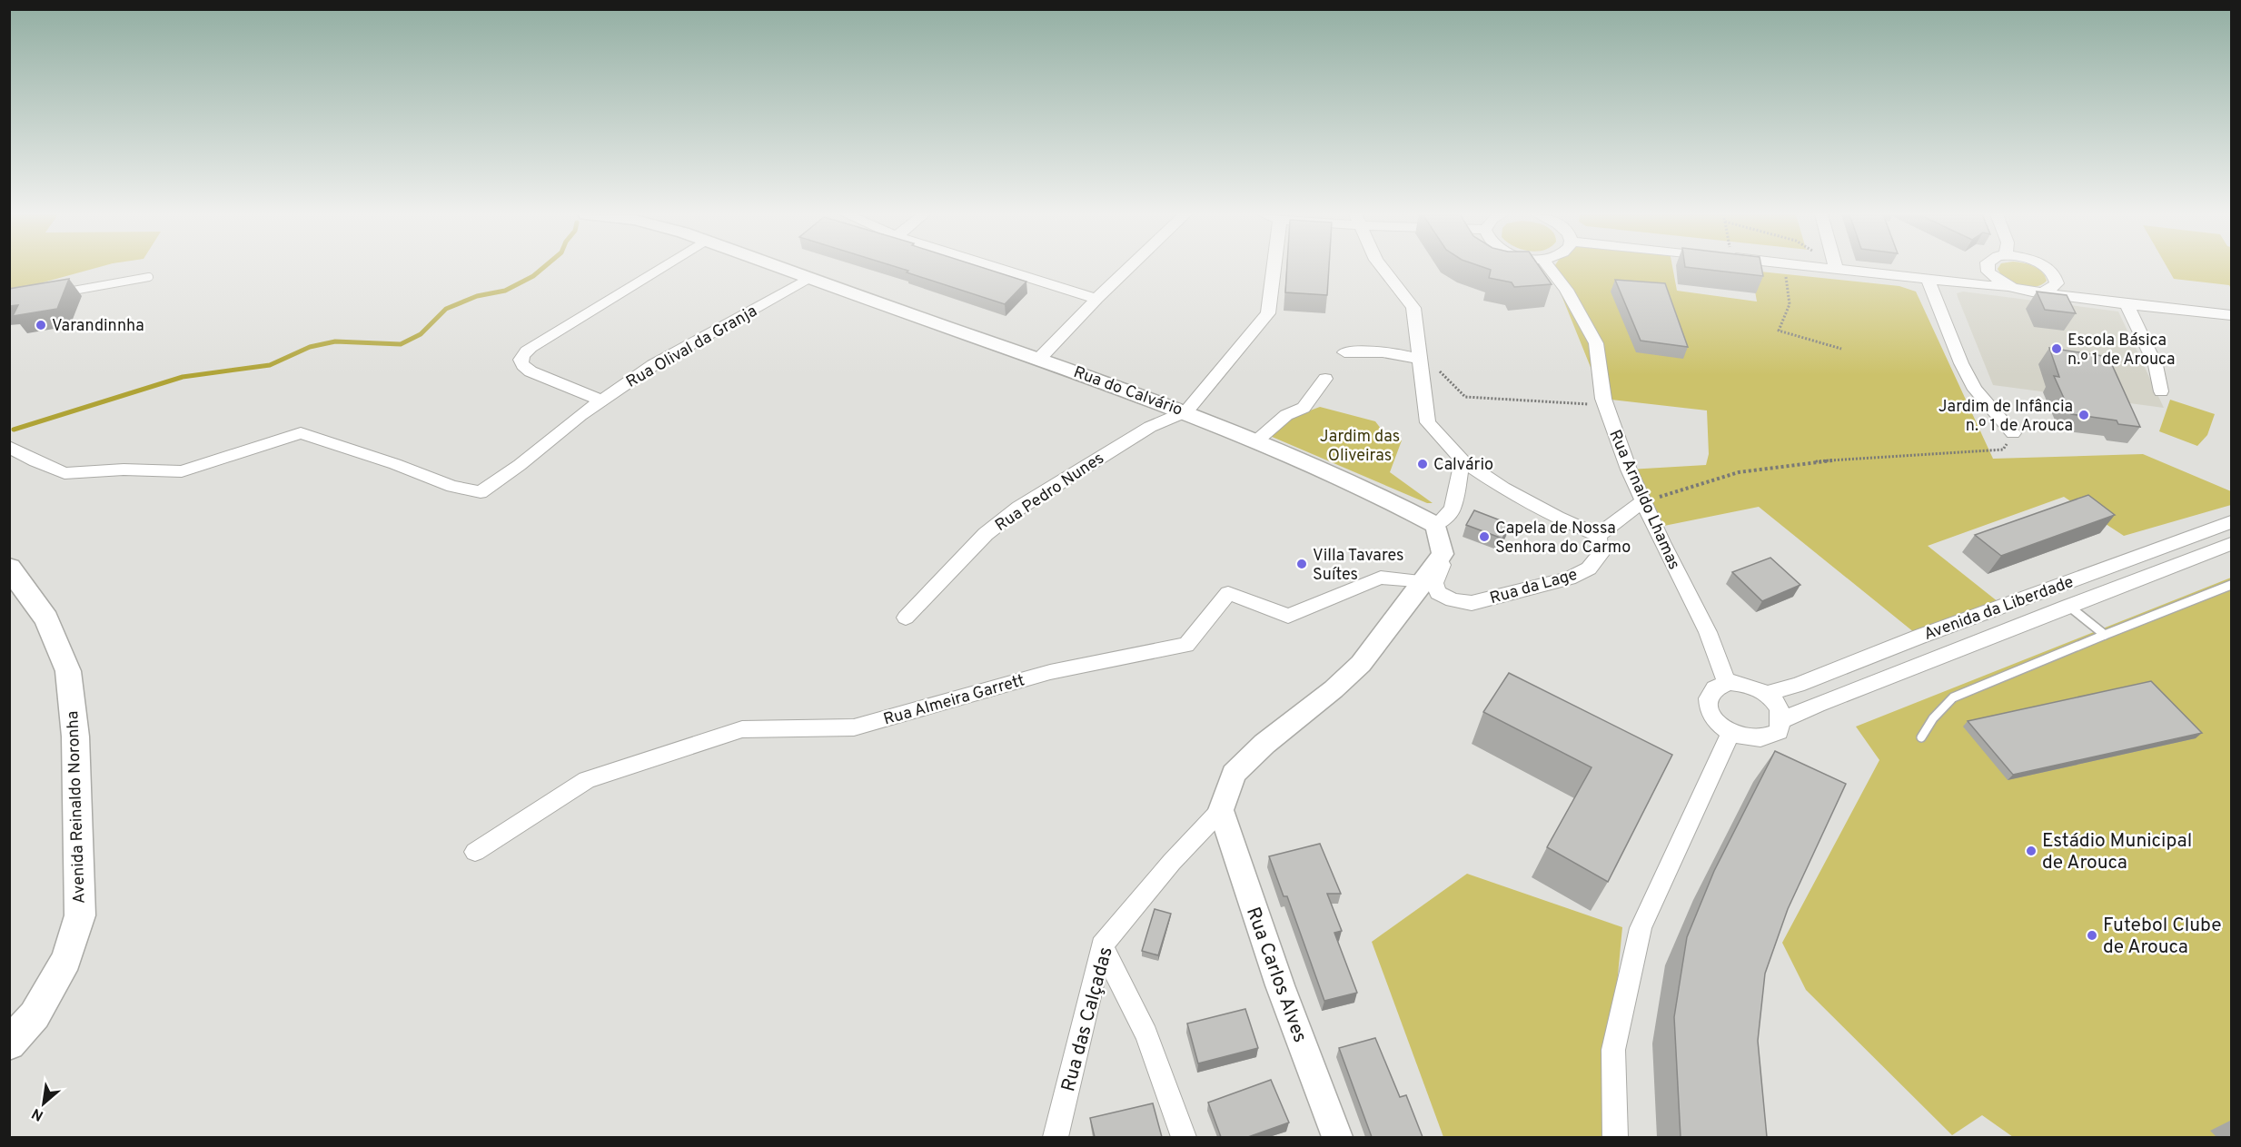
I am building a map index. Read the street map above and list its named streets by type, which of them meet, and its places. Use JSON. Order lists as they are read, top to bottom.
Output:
{
  "streets": {
    "main road": ["Avenida Reinaldo Noronha"],
    "street": [
      "Rua Olival da Granja",
      "Rua do Calvário",
      "Rua Pedro Nunes",
      "Rua Arnaldo Lhamas",
      "Rua da Lage",
      "Avenida da Liberdade",
      "Rua Almeira Garrett",
      "Rua Carlos Alves",
      "Rua das Calçadas"
    ]
  },
  "crossings": [
    ["Rua Olival da Granja", "Rua do Calvário"],
    ["Rua do Calvário", "Rua Pedro Nunes"],
    ["Rua Arnaldo Lhamas", "Avenida da Liberdade"],
    ["Rua Carlos Alves", "Rua das Calçadas"]
  ],
  "parks": ["Jardim das Oliveiras"],
  "places": [
    "Varandinnha",
    "Escola Básica n.º 1 de Arouca",
    "Jardim de Infância n.º 1 de Arouca",
    "Calvário",
    "Capela de Nossa Senhora do Carmo",
    "Villa Tavares Suítes",
    "Estádio Municipal de Arouca",
    "Futebol Clube de Arouca"
  ],
  "north": "bottom left"
}
